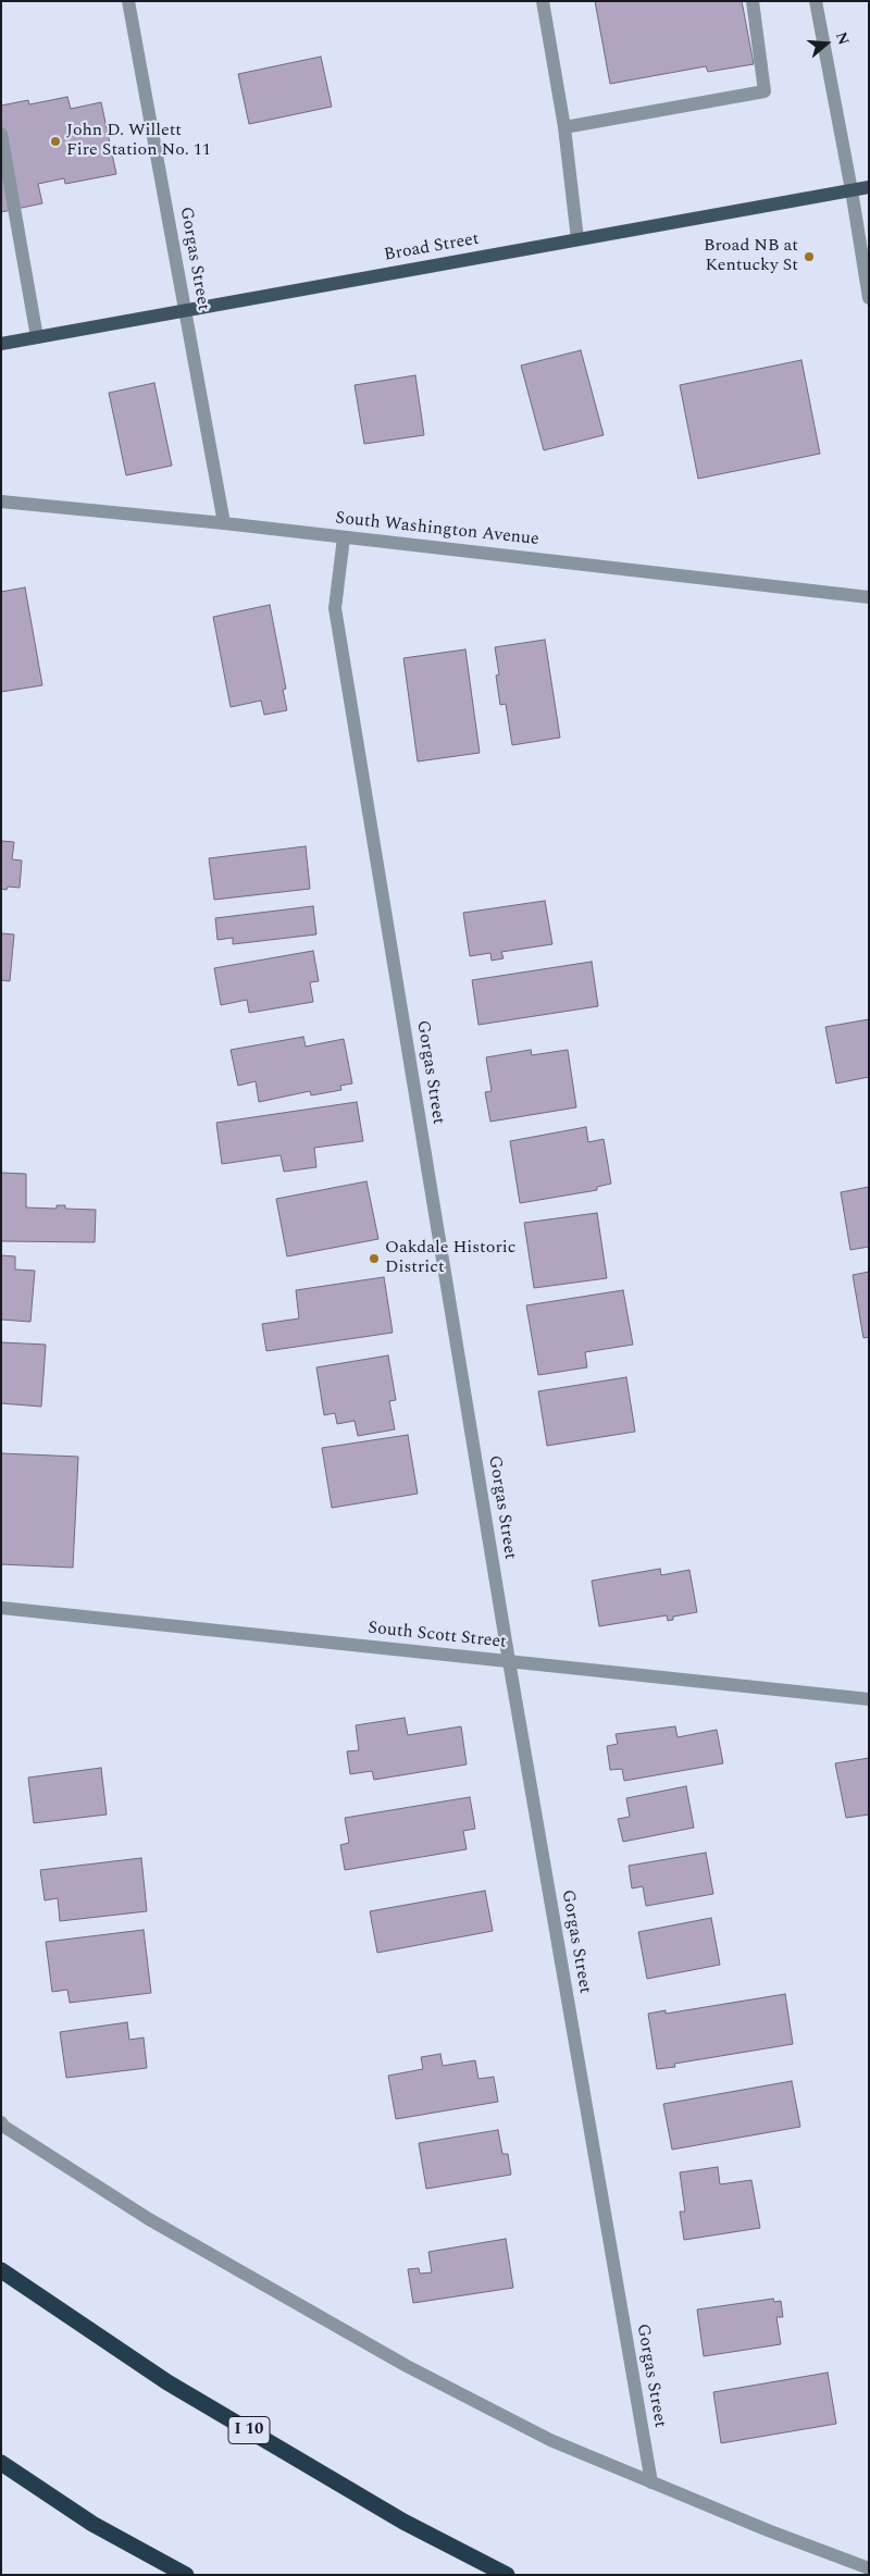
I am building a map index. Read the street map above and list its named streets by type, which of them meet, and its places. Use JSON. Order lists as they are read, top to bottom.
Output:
{
  "streets": {
    "highway": ["I 10"],
    "main road": ["Broad Street"],
    "street": ["Gorgas Street", "South Washington Avenue", "South Scott Street"]
  },
  "crossings": [
    ["Broad Street", "Gorgas Street"],
    ["Gorgas Street", "South Washington Avenue"],
    ["Gorgas Street", "South Scott Street"]
  ],
  "places": ["John D. Willett Fire Station No. 11", "Broad NB at Kentucky St", "Oakdale Historic District"],
  "north": "right"
}
